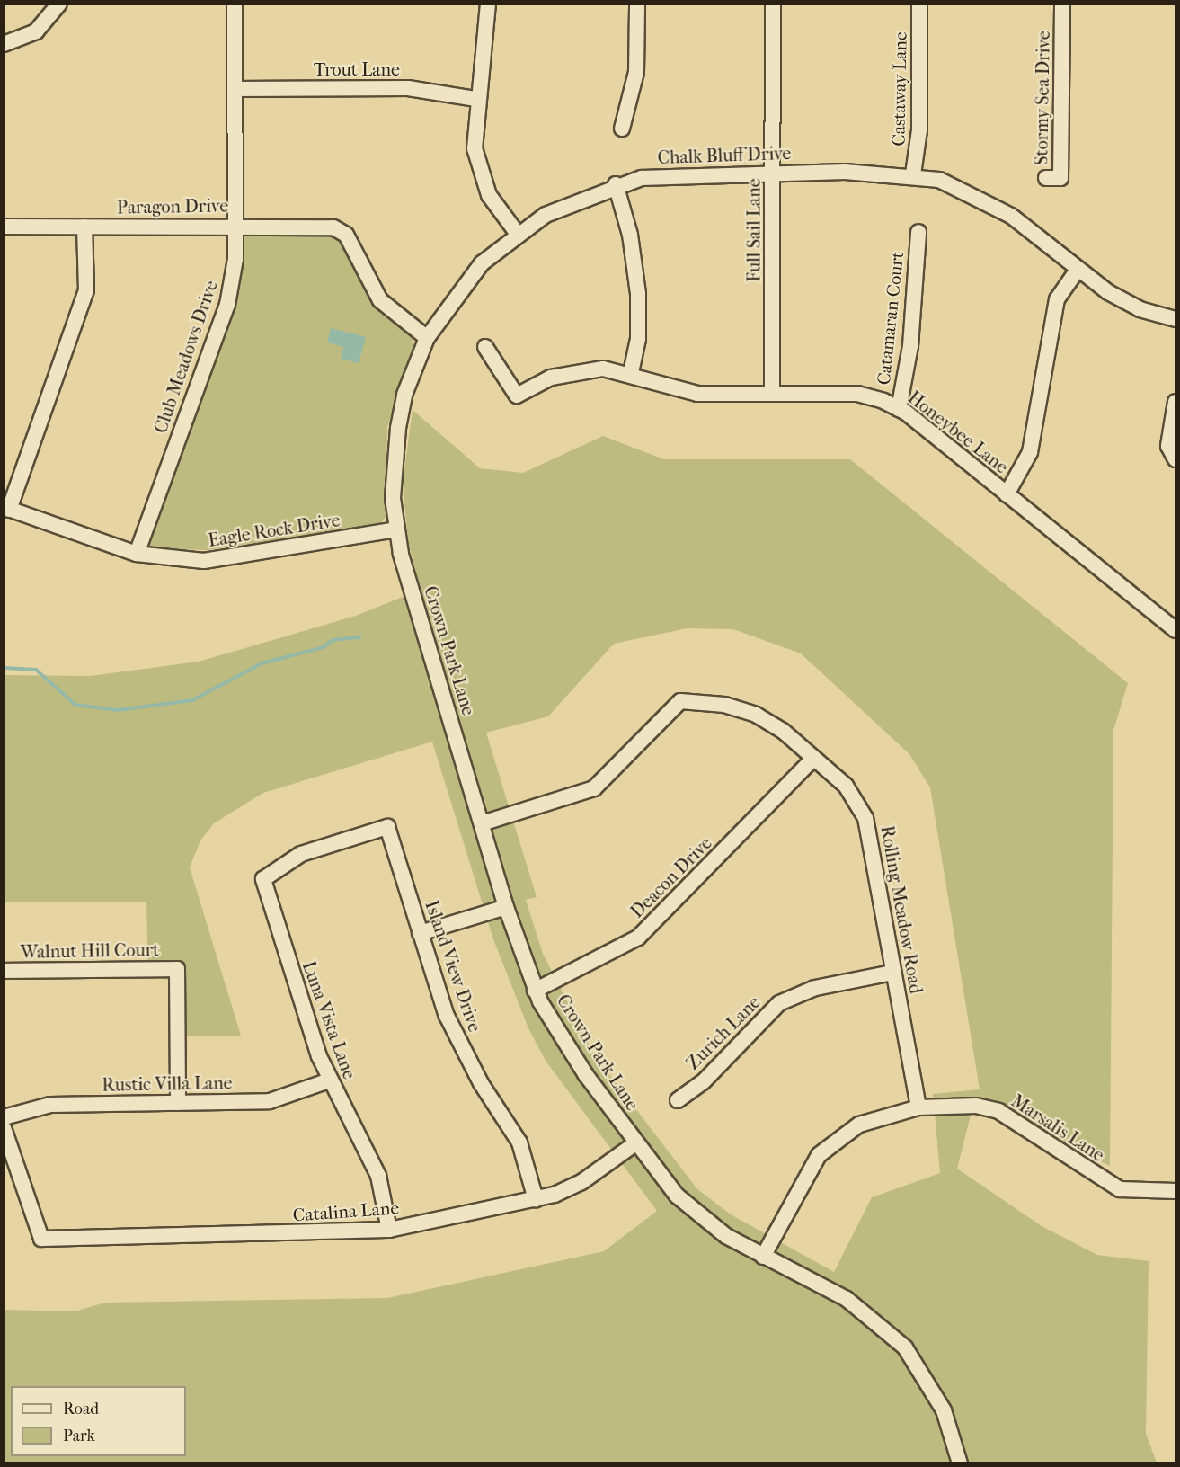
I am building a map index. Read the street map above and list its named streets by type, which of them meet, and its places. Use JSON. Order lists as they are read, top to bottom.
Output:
{
  "streets": {
    "street": [
      "Trout Lane",
      "Castaway Lane",
      "Stormy Sea Drive",
      "Chalk Bluff Drive",
      "Paragon Drive",
      "Full Sail Lane",
      "Catamaran Court",
      "Club Meadows Drive",
      "Honeybee Lane",
      "Eagle Rock Drive",
      "Crown Park Lane",
      "Deacon Drive",
      "Rolling Meadow Road",
      "Walnut Hill Court",
      "Island View Drive",
      "Luna Vista Lane",
      "Zurich Lane",
      "Rustic Villa Lane",
      "Marsalis Lane",
      "Catalina Lane"
    ]
  },
  "crossings": [
    ["Trout Lane", "Club Meadows Drive"],
    ["Castaway Lane", "Chalk Bluff Drive"],
    ["Chalk Bluff Drive", "Paragon Drive"],
    ["Chalk Bluff Drive", "Full Sail Lane"],
    ["Chalk Bluff Drive", "Eagle Rock Drive"],
    ["Chalk Bluff Drive", "Crown Park Lane"],
    ["Paragon Drive", "Club Meadows Drive"],
    ["Full Sail Lane", "Honeybee Lane"],
    ["Catamaran Court", "Honeybee Lane"],
    ["Club Meadows Drive", "Eagle Rock Drive"],
    ["Eagle Rock Drive", "Crown Park Lane"],
    ["Crown Park Lane", "Deacon Drive"],
    ["Crown Park Lane", "Rolling Meadow Road"],
    ["Crown Park Lane", "Marsalis Lane"],
    ["Crown Park Lane", "Catalina Lane"],
    ["Deacon Drive", "Rolling Meadow Road"],
    ["Rolling Meadow Road", "Zurich Lane"],
    ["Rolling Meadow Road", "Marsalis Lane"],
    ["Walnut Hill Court", "Rustic Villa Lane"],
    ["Island View Drive", "Luna Vista Lane"],
    ["Island View Drive", "Catalina Lane"],
    ["Luna Vista Lane", "Rustic Villa Lane"],
    ["Luna Vista Lane", "Catalina Lane"]
  ],
  "legend": ["Road", "Park"]
}
